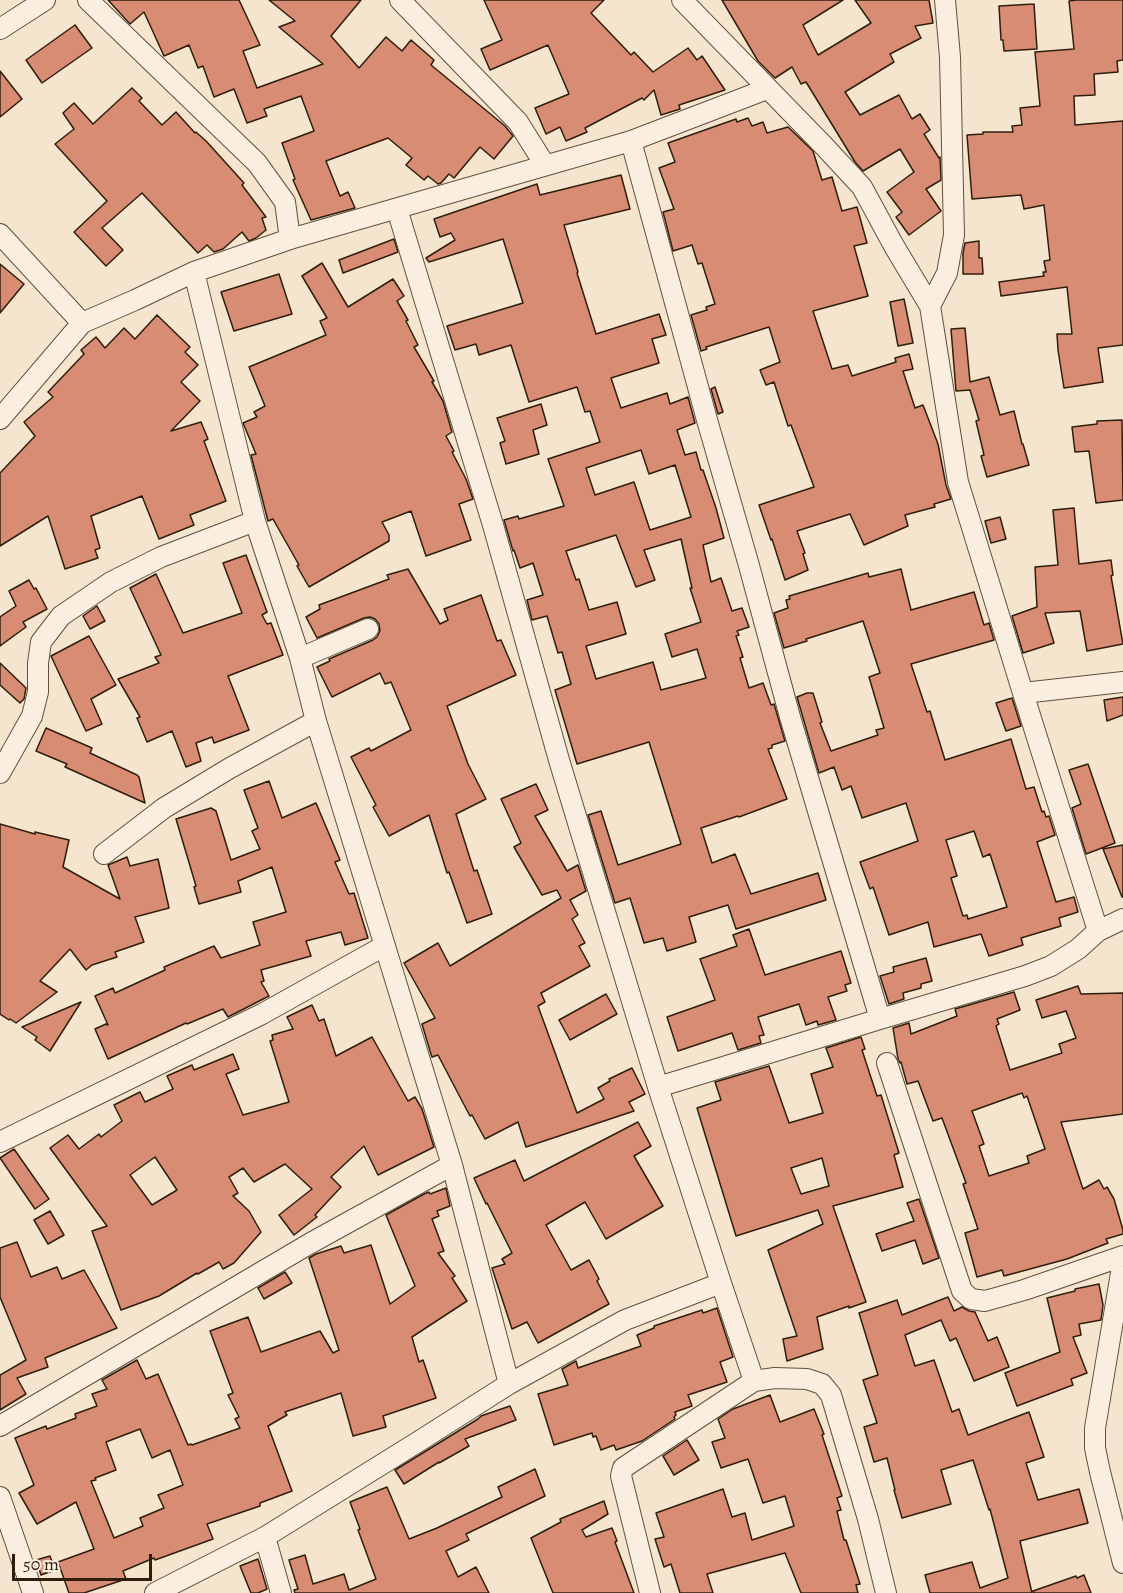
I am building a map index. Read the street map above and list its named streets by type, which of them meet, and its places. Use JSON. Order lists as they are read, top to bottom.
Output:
{
  "scale_bar": "50 m"
}
